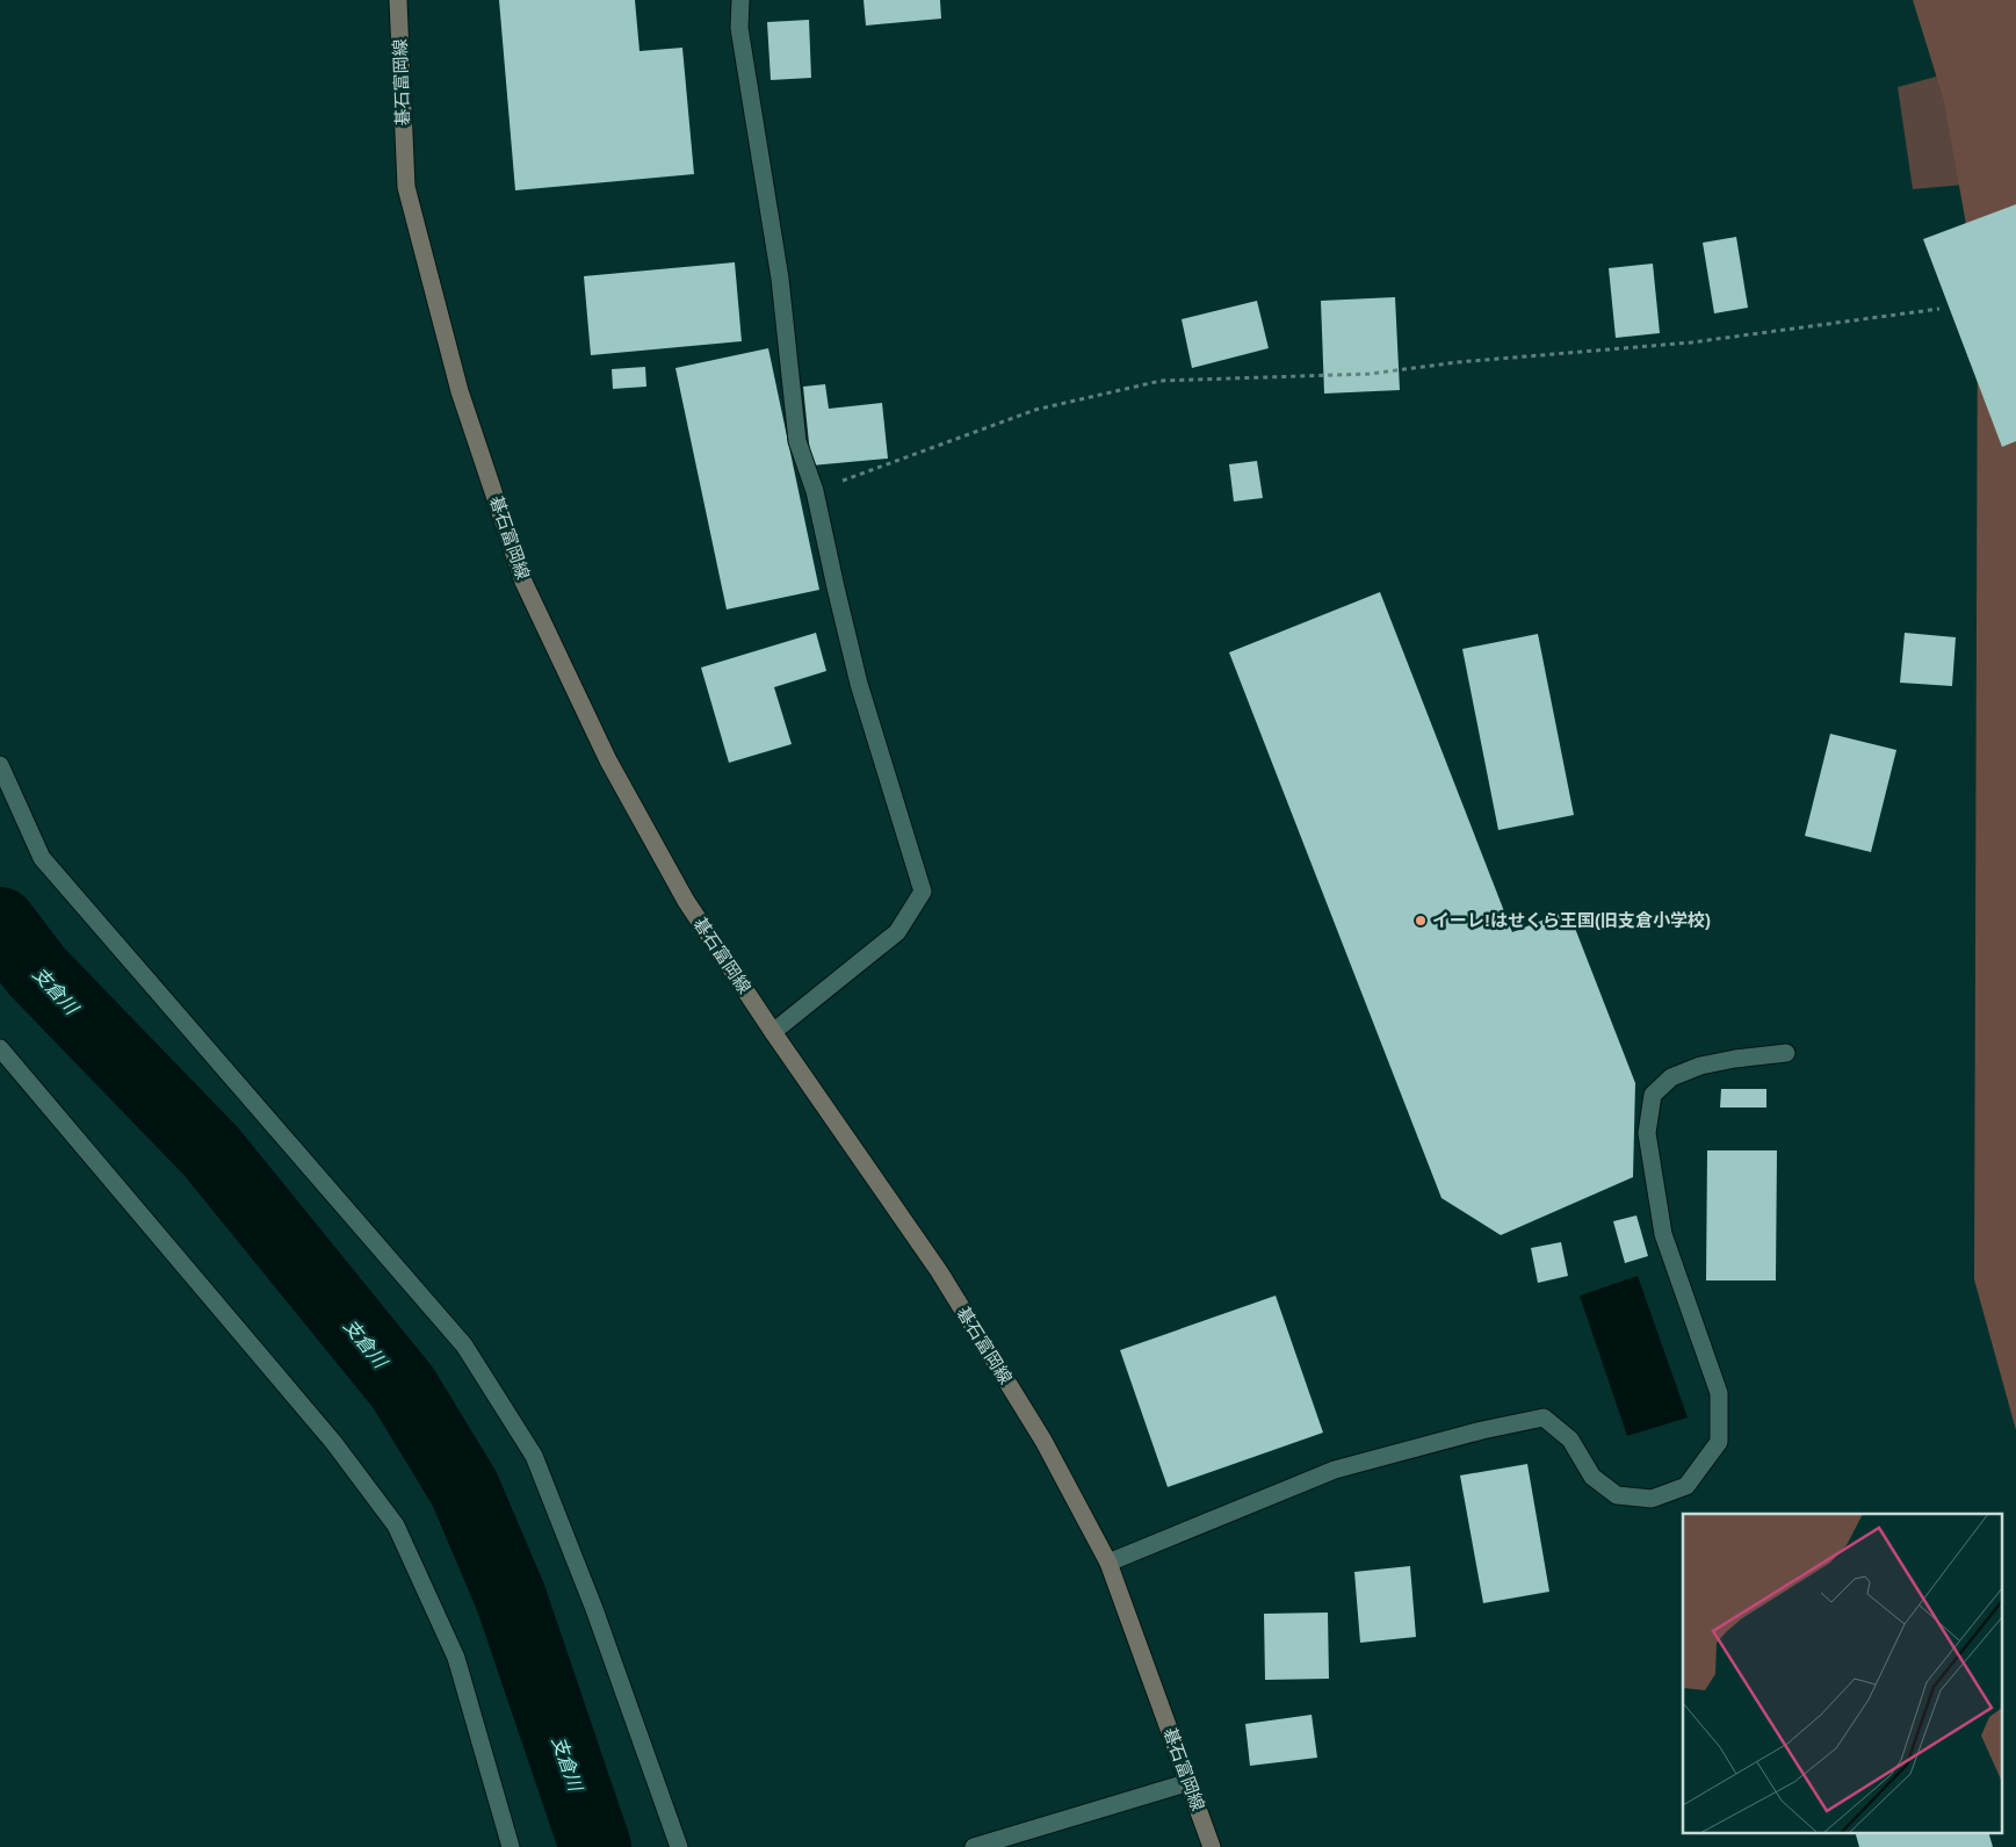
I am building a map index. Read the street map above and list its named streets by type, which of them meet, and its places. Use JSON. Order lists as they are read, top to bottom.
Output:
{
  "streets": {
    "main road": ["碁石富岡線"]
  },
  "water": ["支倉川"],
  "places": ["イーレ!はせくら王国(旧支倉小学校)"]
}
